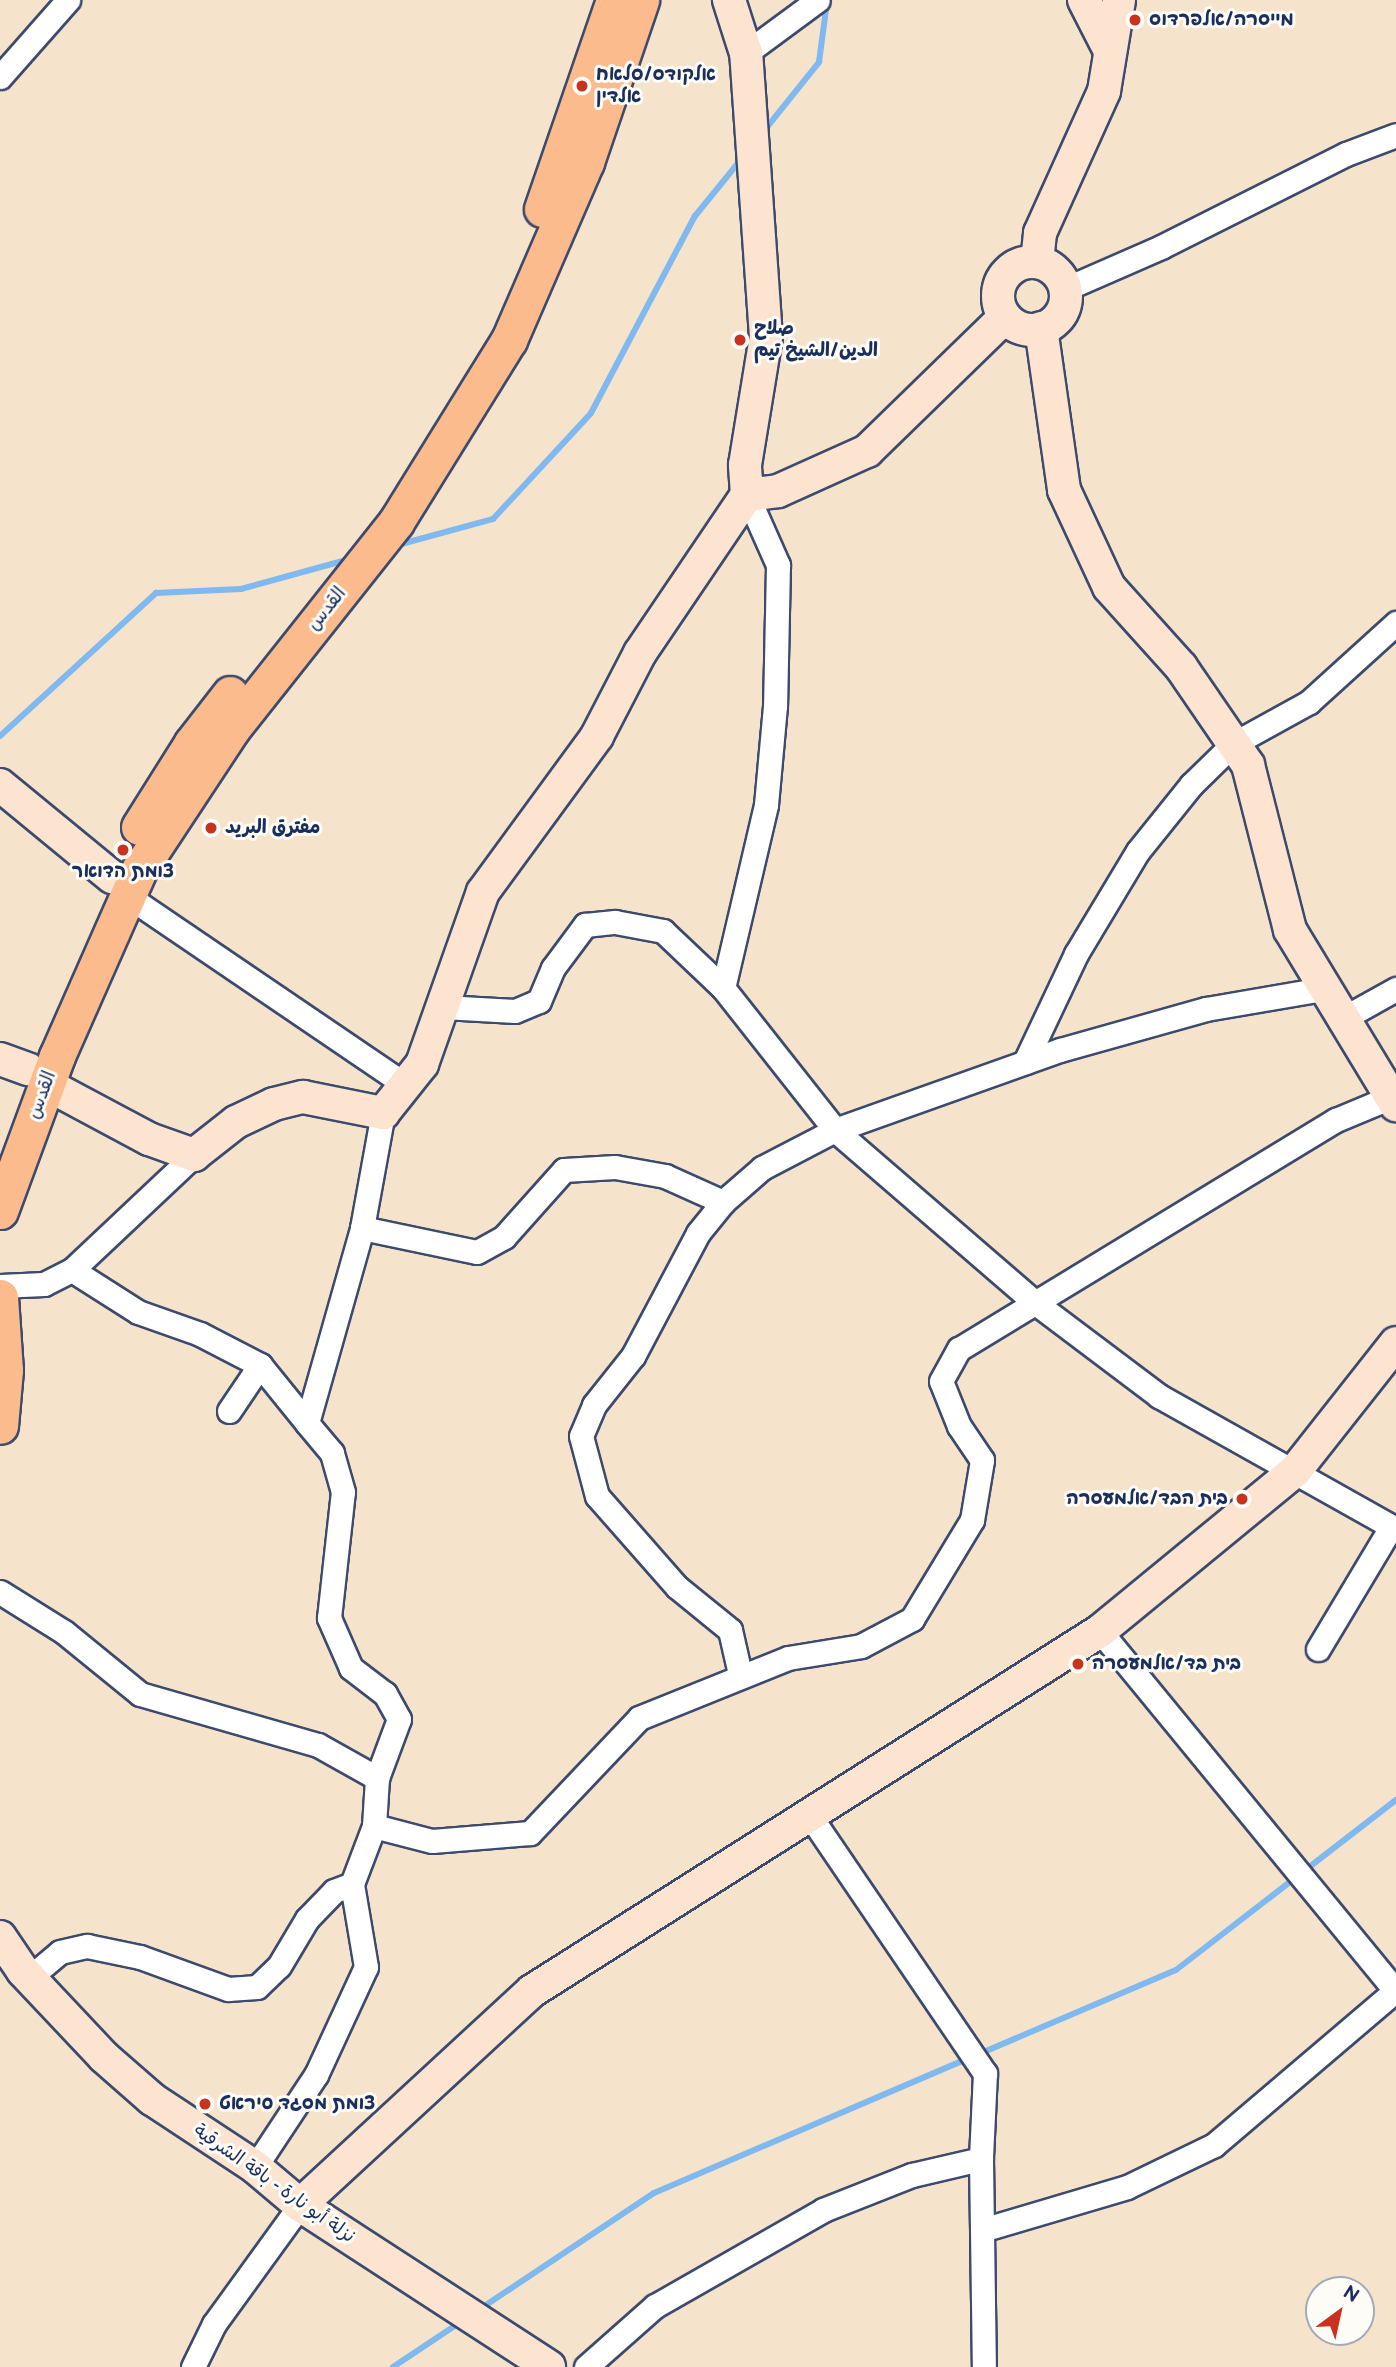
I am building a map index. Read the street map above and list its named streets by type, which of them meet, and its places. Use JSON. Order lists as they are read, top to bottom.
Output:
{
  "streets": {
    "main road": ["القدس"],
    "street": ["نزلة أبو نارة - باقة الشرقية"]
  },
  "places": [
    "מייסרה/אלפרדוס",
    "אלקודס/סלאח אלדין",
    "صلاح الدين/الشيخ تيم",
    "مفترق البريد",
    "צומת הדואר",
    "בית הבד/אלמעסרה",
    "בית בד/אלמעסרה",
    "צומת מסגד סיראט"
  ],
  "north": "top right"
}
